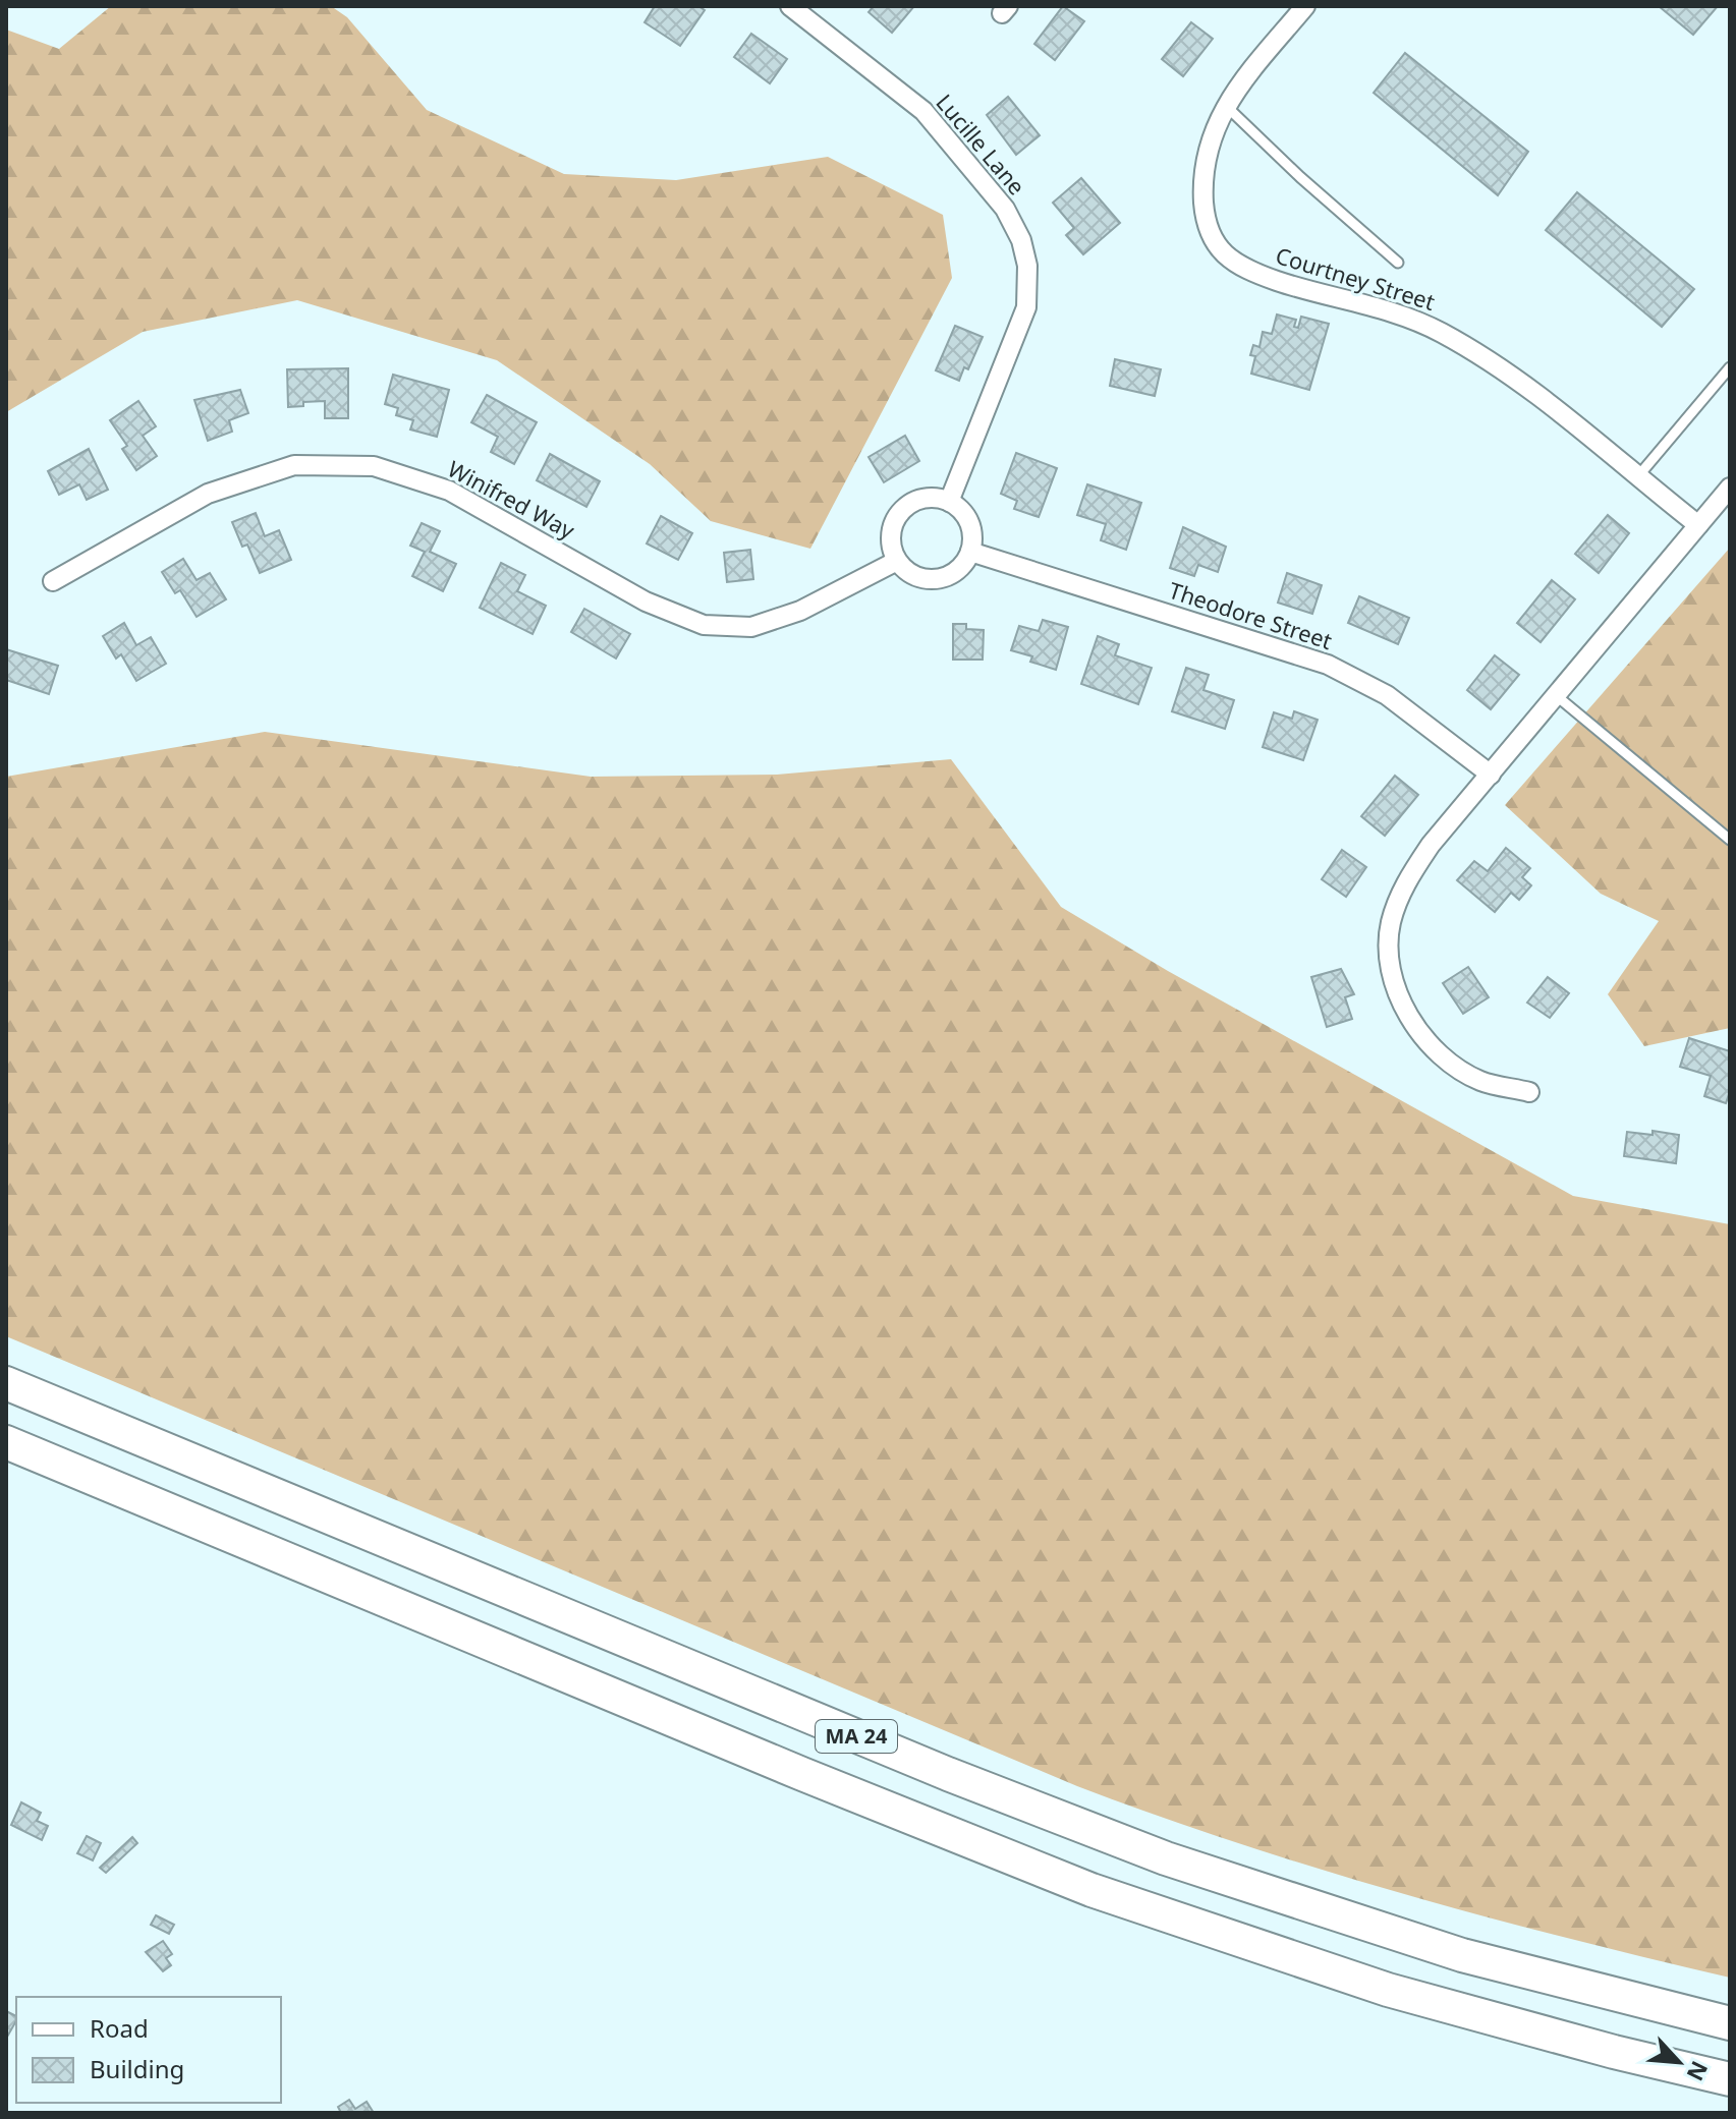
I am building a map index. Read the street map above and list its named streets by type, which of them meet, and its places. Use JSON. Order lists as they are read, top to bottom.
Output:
{
  "streets": {
    "highway": ["MA 24"],
    "street": [
      "Lucille Lane",
      "Courtney Street",
      "Winifred Way",
      "Theodore Street"
    ]
  },
  "crossings": [
    ["Lucille Lane", "Winifred Way"],
    ["Lucille Lane", "Theodore Street"],
    ["Winifred Way", "Theodore Street"]
  ],
  "legend": ["Road", "Building"],
  "north": "bottom right"
}
